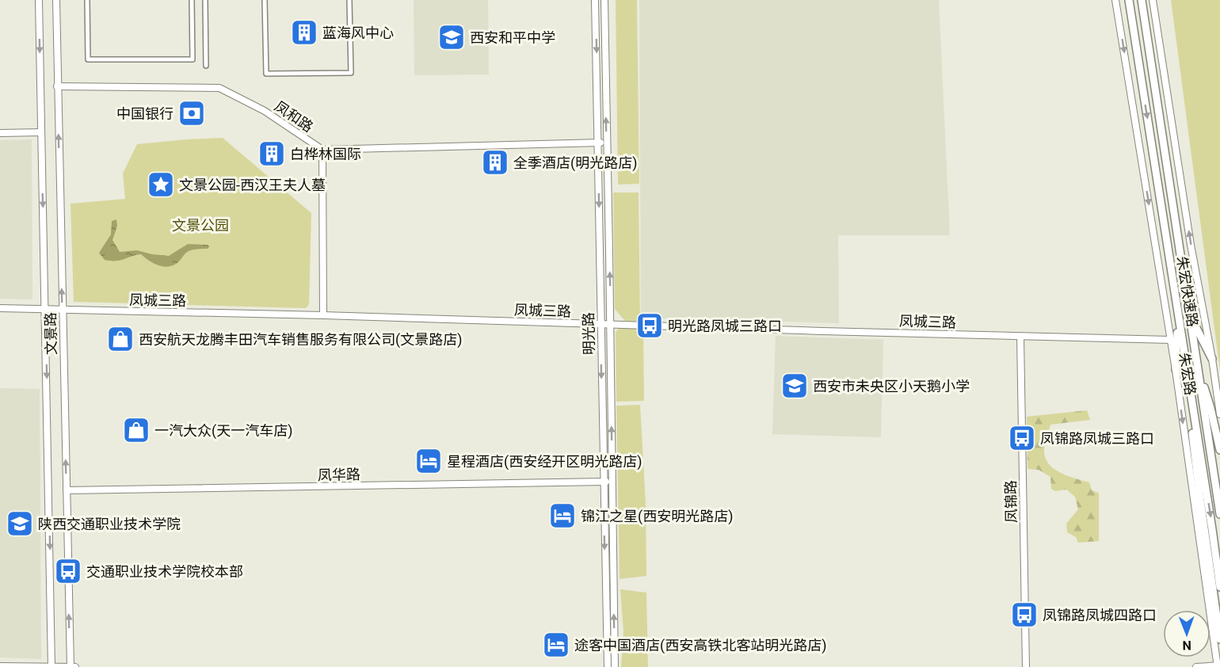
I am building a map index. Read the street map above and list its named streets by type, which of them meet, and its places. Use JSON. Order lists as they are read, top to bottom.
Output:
{
  "streets": {
    "highway": ["朱宏快速路"],
    "main road": [
      "凤和路",
      "凤城三路",
      "文景路",
      "明光路",
      "朱宏路",
      "凤华路",
      "凤锦路"
    ]
  },
  "crossings": [
    ["凤和路", "文景路"],
    ["凤和路", "明光路"],
    ["凤城三路", "文景路"],
    ["凤城三路", "明光路"],
    ["凤城三路", "朱宏路"],
    ["凤城三路", "凤锦路"],
    ["文景路", "凤华路"],
    ["明光路", "凤华路"]
  ],
  "parks": ["文景公园"],
  "places": {
    "building": ["蓝海风中心", "白桦林国际", "全季酒店(明光路店)"],
    "school or university": ["西安和平中学", "西安市未央区小天鹅小学", "陕西交通职业技术学院"],
    "bank": ["中国银行"],
    "place": ["文景公园-西汉王夫人墓"],
    "bus stop": [
      "明光路凤城三路口",
      "凤锦路凤城三路口",
      "交通职业技术学院校本部",
      "凤锦路凤城四路口"
    ],
    "shop": ["西安航天龙腾丰田汽车销售服务有限公司(文景路店)", "一汽大众(天一汽车店)"],
    "hotel": ["星程酒店(西安经开区明光路店)", "锦江之星(西安明光路店)", "途客中国酒店(西安高铁北客站明光路店)"]
  },
  "north": "bottom"
}
